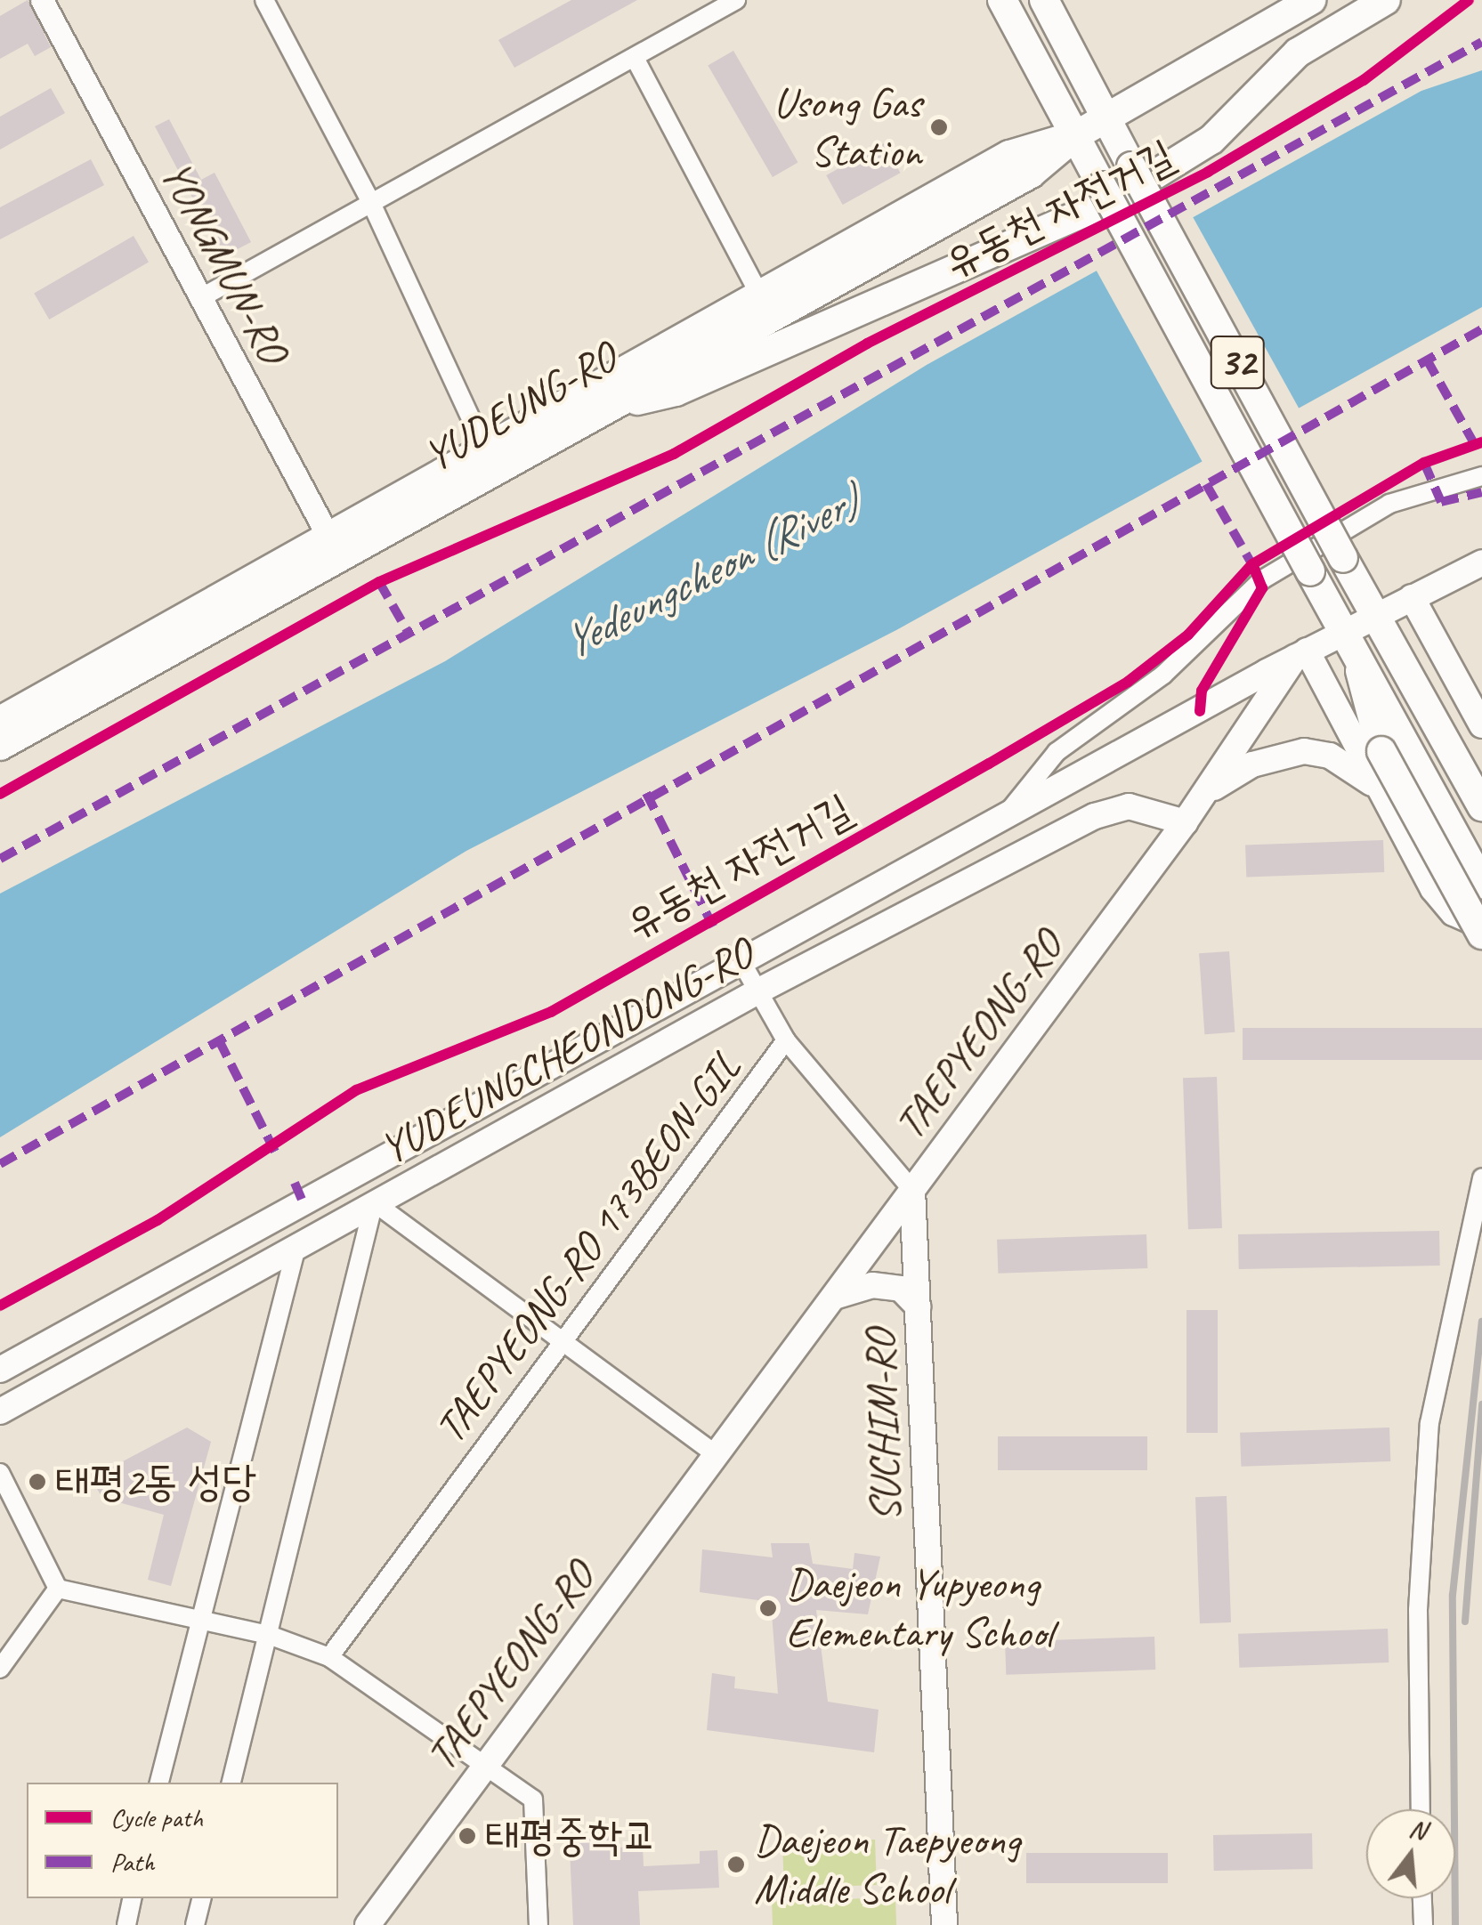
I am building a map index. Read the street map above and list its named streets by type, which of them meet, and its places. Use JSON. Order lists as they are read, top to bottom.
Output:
{
  "streets": {
    "main road": [
      "32",
      "YUDEUNG-RO",
      "TAEPYEONG-RO",
      "YUDEUNGCHEONDONG-RO",
      "SUCHIM-RO"
    ],
    "street": ["YONGMUN-RO", "TAEPYEONG-RO 173BEON-GIL"],
    "cycle path": ["유동천 자전거길"]
  },
  "crossings": [
    ["YONGMUN-RO", "YUDEUNG-RO"],
    ["32", "YUDEUNG-RO"],
    ["32", "YUDEUNGCHEONDONG-RO"],
    ["TAEPYEONG-RO", "YUDEUNGCHEONDONG-RO"],
    ["TAEPYEONG-RO", "TAEPYEONG-RO 173BEON-GIL"],
    ["TAEPYEONG-RO", "SUCHIM-RO"],
    ["TAEPYEONG-RO 173BEON-GIL", "SUCHIM-RO"]
  ],
  "water": ["Yedeungcheon (River)"],
  "places": [
    "Usong Gas Station",
    "태평2동 성당",
    "Daejeon Yupyeong Elementary School",
    "태평중학교",
    "Daejeon Taepyeong Middle School"
  ],
  "legend": ["Cycle path", "Path"],
  "north": "top"
}
